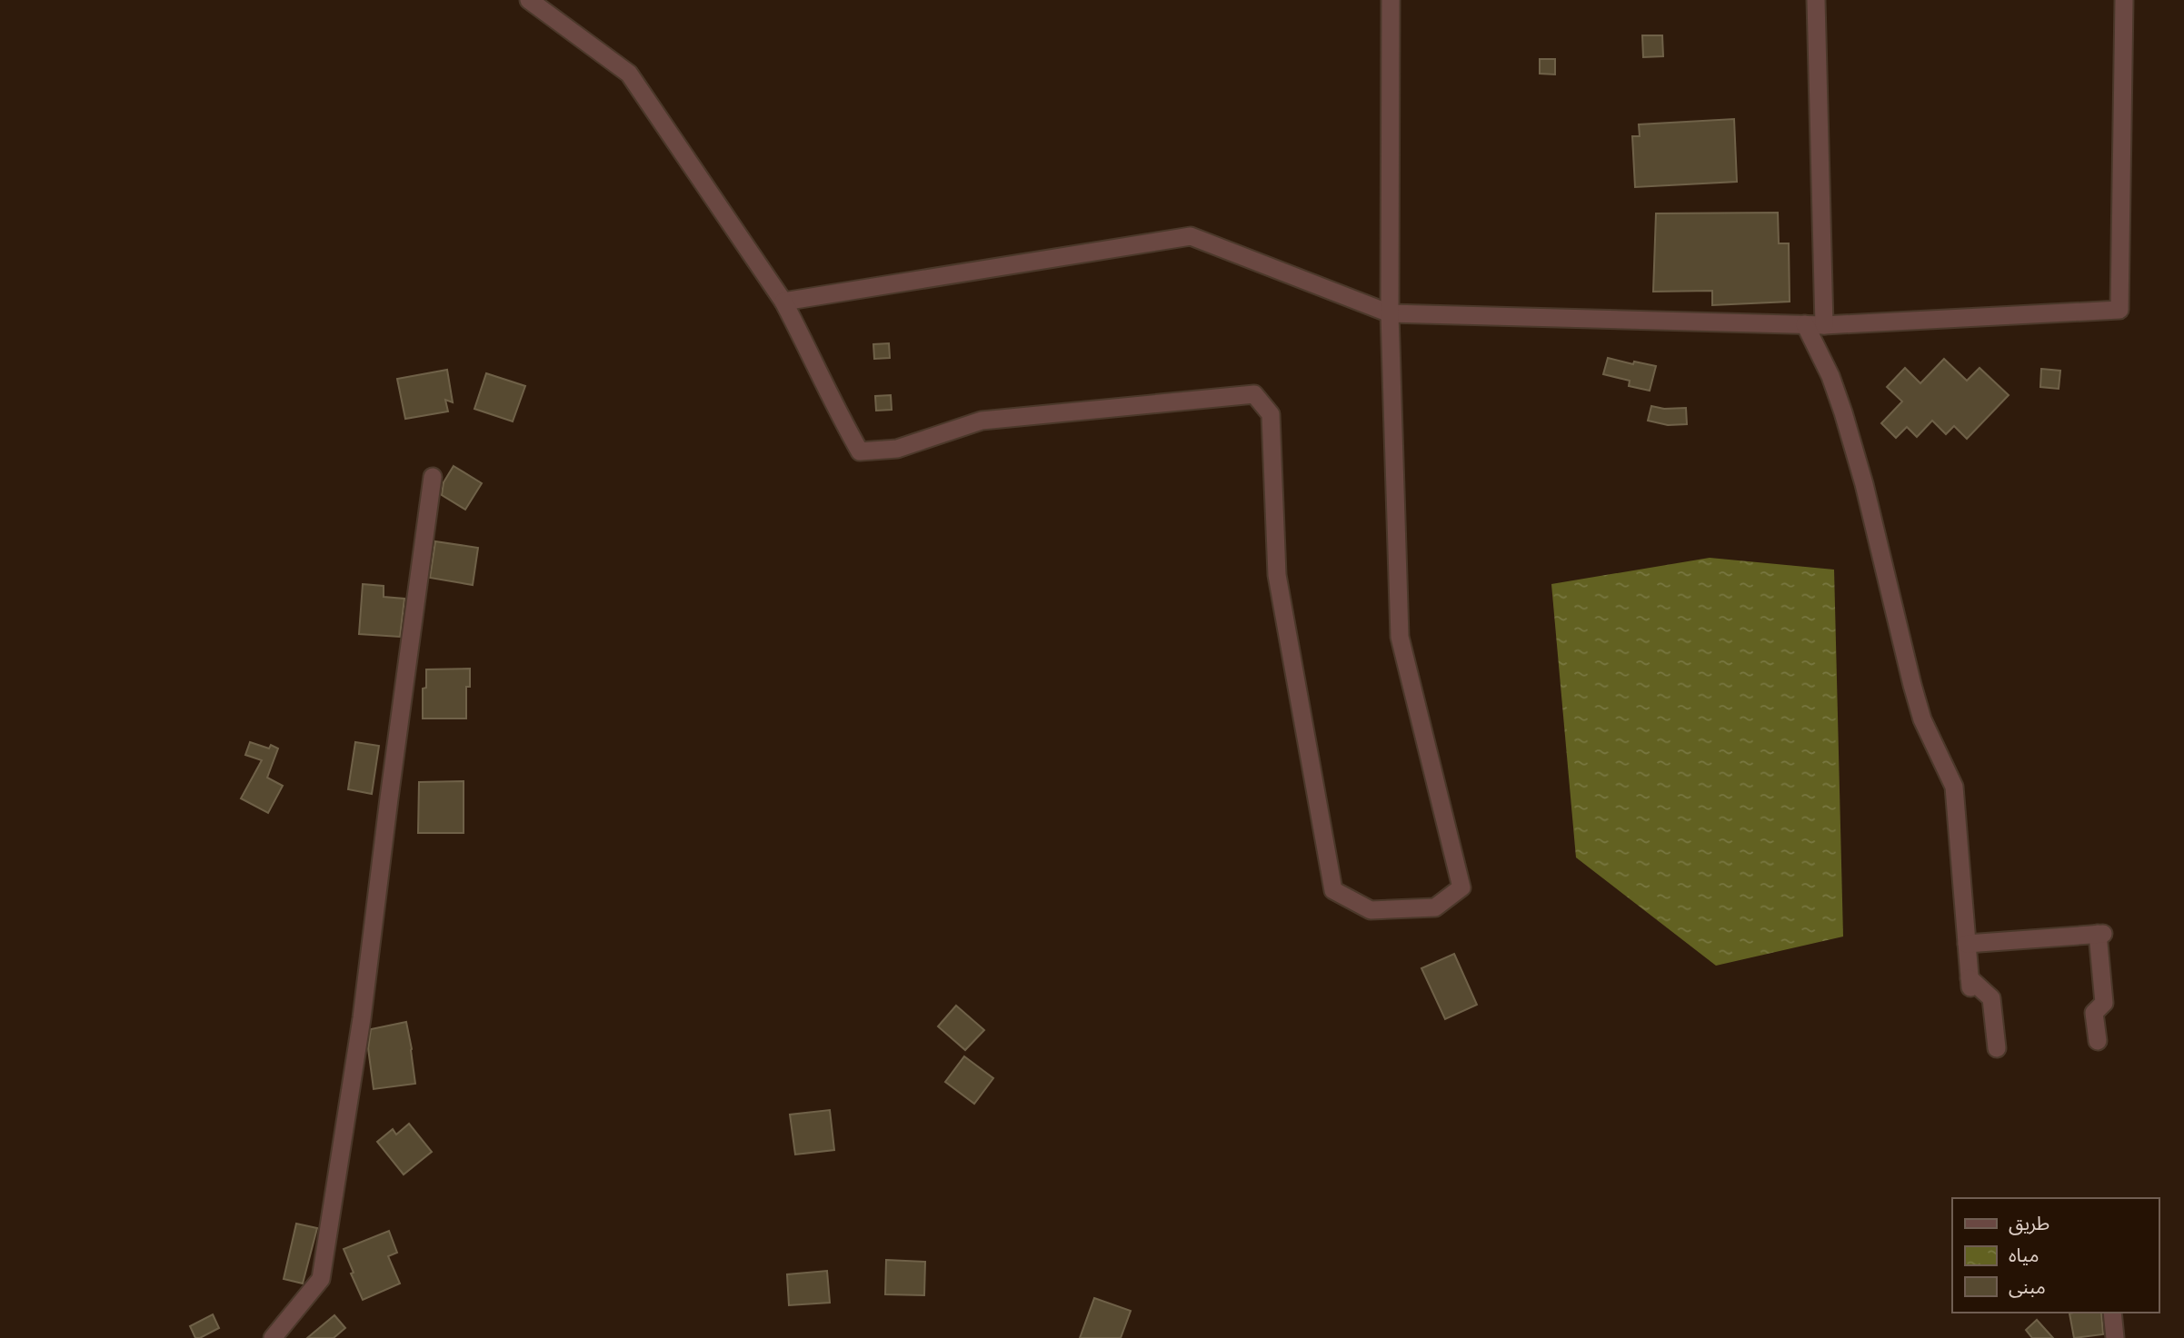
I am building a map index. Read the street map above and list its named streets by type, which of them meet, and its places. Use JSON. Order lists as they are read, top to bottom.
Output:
{
  "legend": ["طريق", "مياه", "مبنى"]
}
